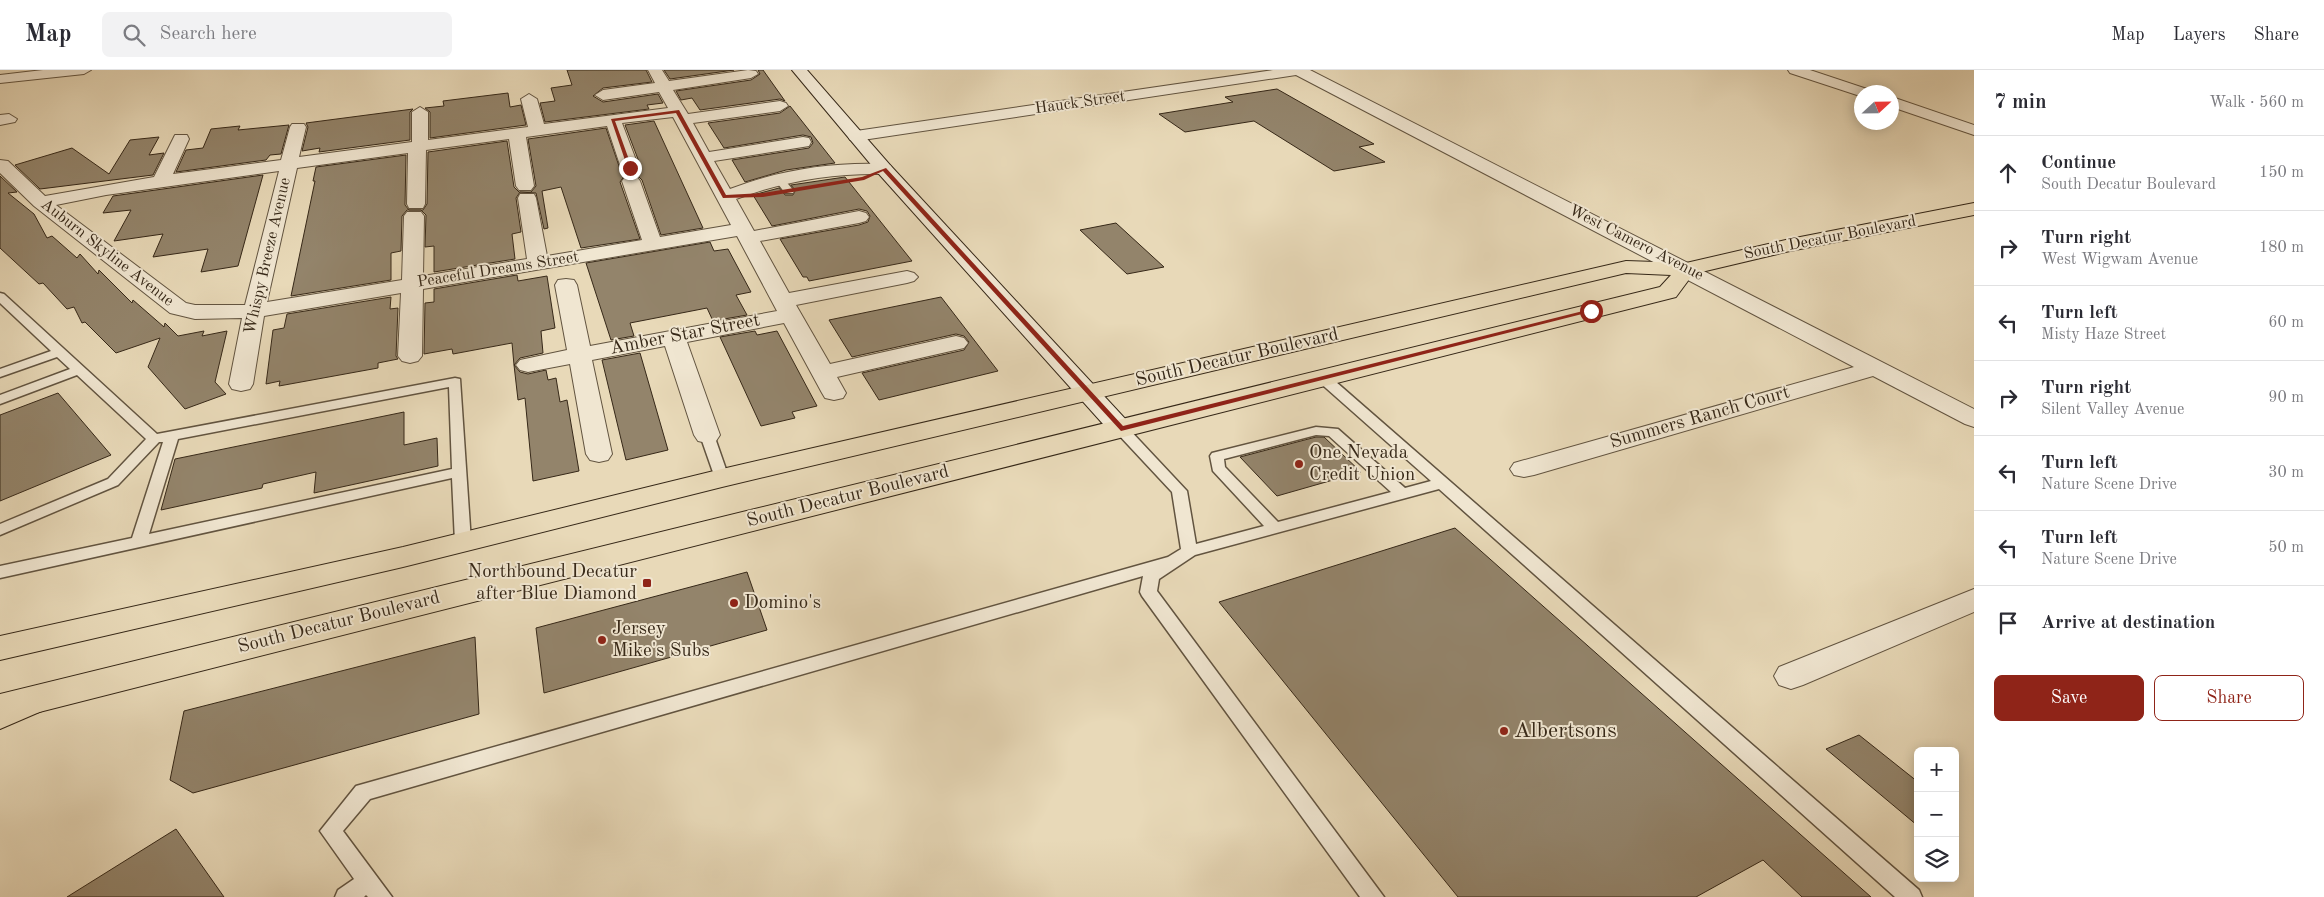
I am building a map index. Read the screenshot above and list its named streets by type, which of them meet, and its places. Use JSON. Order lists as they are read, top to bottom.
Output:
{
  "streets": {
    "main road": ["South Decatur Boulevard"],
    "street": [
      "Hauck Street",
      "West Camero Avenue",
      "Auburn Skyline Avenue",
      "Whispy Breeze Avenue",
      "Peaceful Dreams Street",
      "Amber Star Street",
      "Summers Ranch Court"
    ]
  },
  "crossings": [
    ["Hauck Street", "West Camero Avenue"],
    ["South Decatur Boulevard", "West Camero Avenue"],
    ["West Camero Avenue", "Summers Ranch Court"],
    ["Auburn Skyline Avenue", "Whispy Breeze Avenue"],
    ["Auburn Skyline Avenue", "Peaceful Dreams Street"],
    ["Whispy Breeze Avenue", "Peaceful Dreams Street"]
  ],
  "places": {
    "other": [
      "One Nevada Credit Union",
      "Domino's",
      "Jersey Mike's Subs",
      "Albertsons"
    ],
    "transit": ["Northbound Decatur after Blue Diamond"]
  },
  "north": "right",
  "page": {
    "header": "Map",
    "search": "Search here",
    "nav": ["Map", "Layers", "Share"],
    "heading": ["7 min", "Walk · 560 m"],
    "list": [
      ["Continue", "South Decatur Boulevard", "150 m"],
      ["Turn right", "West Wigwam Avenue", "180 m"],
      ["Turn left", "Misty Haze Street", "60 m"],
      ["Turn right", "Silent Valley Avenue", "90 m"],
      ["Turn left", "Nature Scene Drive", "30 m"],
      ["Turn left", "Nature Scene Drive", "50 m"],
      "Arrive at destination"
    ],
    "buttons": ["Save", "Share"],
    "map_buttons": ["+", "−"]
  }
}
